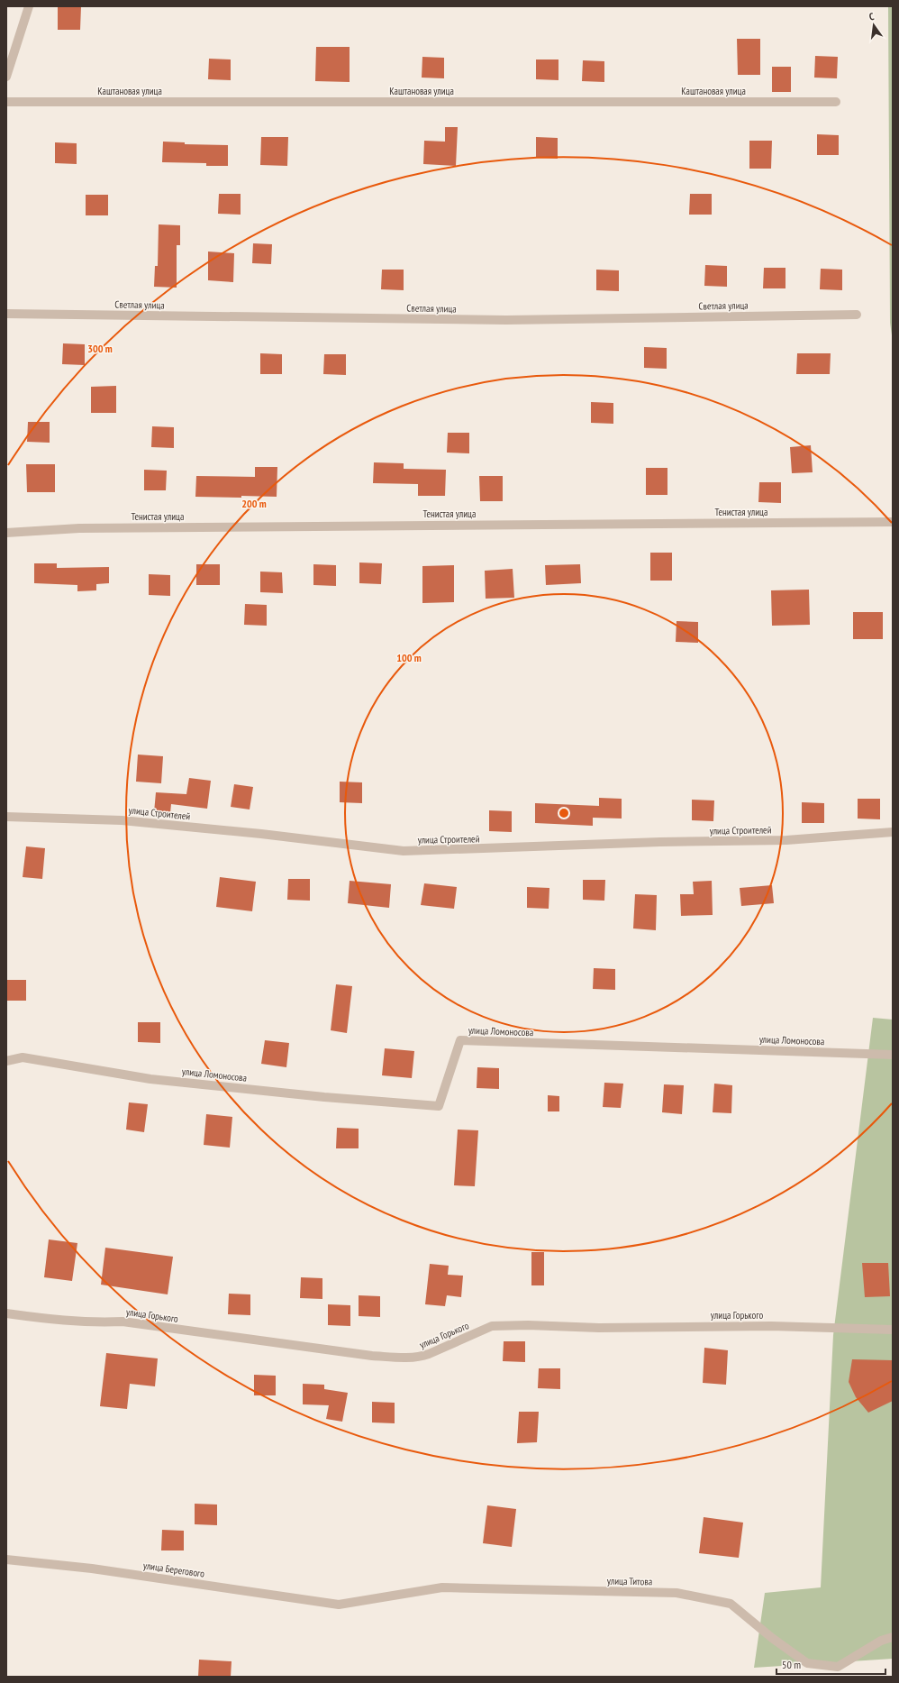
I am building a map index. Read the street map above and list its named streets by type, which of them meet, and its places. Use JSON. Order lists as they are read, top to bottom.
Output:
{
  "streets": {
    "street": [
      "Каштановая улица",
      "Светлая улица",
      "Тенистая улица",
      "улица Строителей",
      "улица Ломоносова",
      "улица Горького",
      "улица Берегового",
      "улица Титова"
    ]
  },
  "crossings": [
    ["улица Берегового", "улица Титова"]
  ],
  "scale_bar": "50 m",
  "north": "top",
  "rings": ["300 m", "200 m", "100 m"]
}
